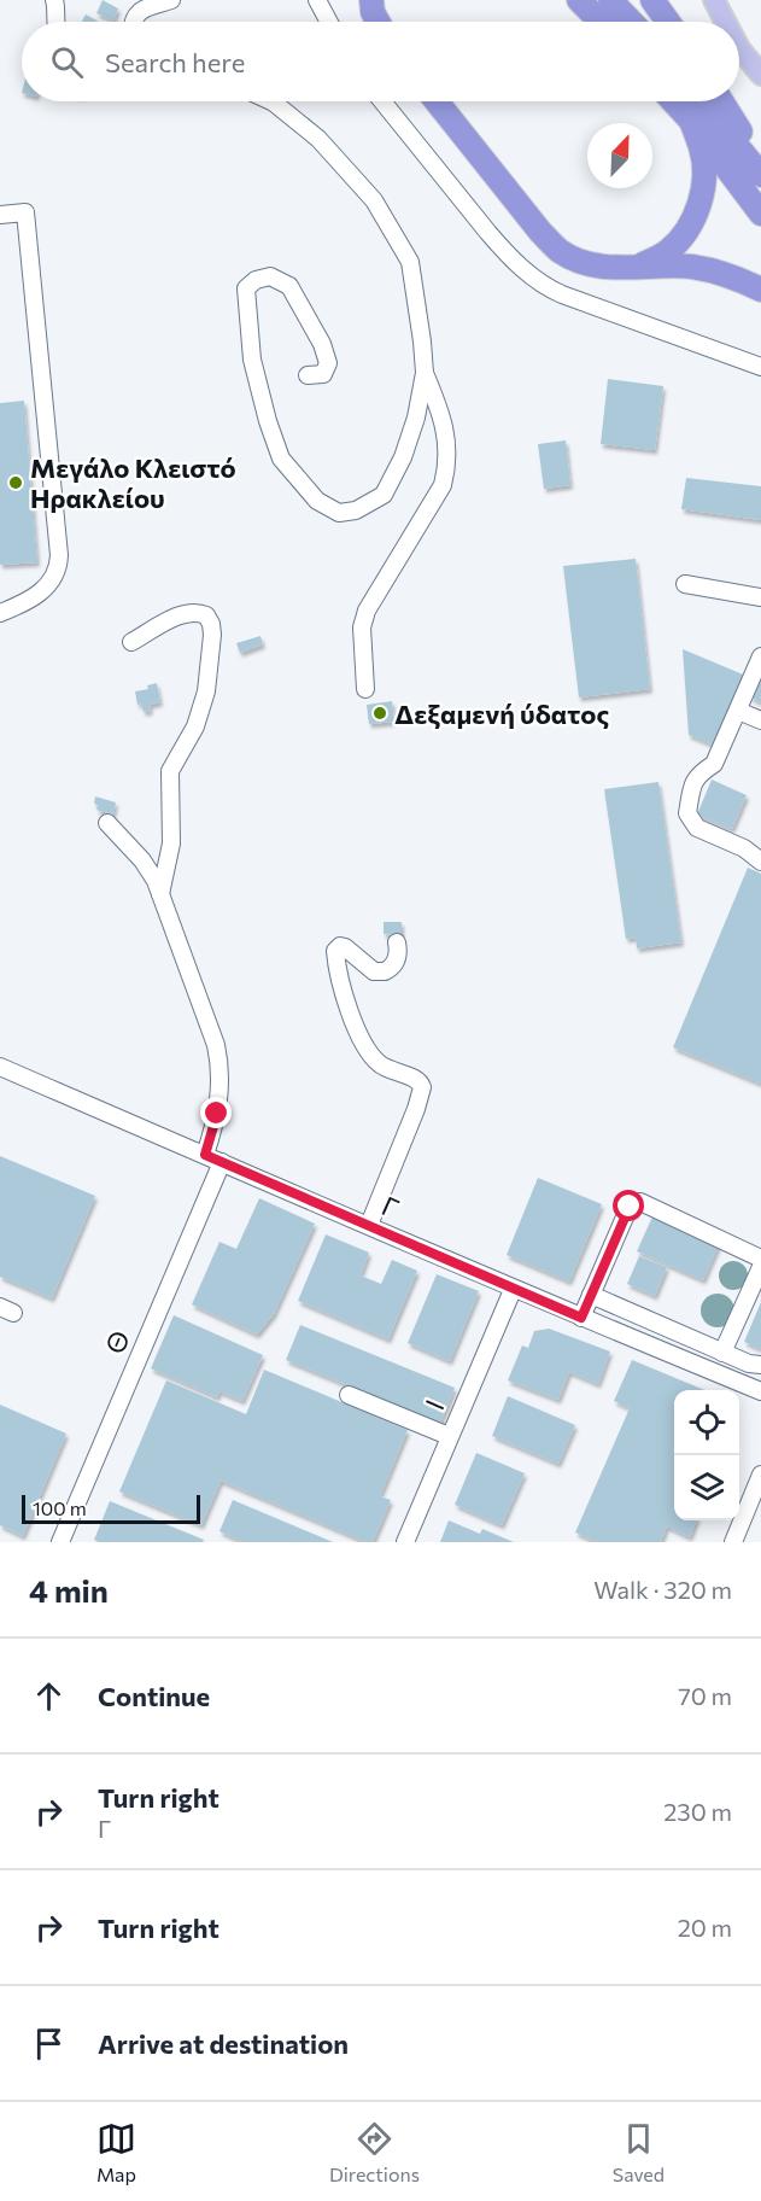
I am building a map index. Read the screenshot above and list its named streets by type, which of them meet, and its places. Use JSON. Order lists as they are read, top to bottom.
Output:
{
  "streets": {
    "street": ["Γ", "Θ", "Ι"]
  },
  "crossings": [
    ["Γ", "Θ"],
    ["Γ", "Ι"]
  ],
  "places": ["Μεγάλο Κλειστό Ηρακλείου", "Δεξαμενή ύδατος"],
  "scale_bar": "100 m",
  "north": "top right",
  "page": {
    "search": "Search here",
    "scale": "100 m",
    "heading": ["4 min", "Walk · 320 m"],
    "list": [
      ["Continue", "70 m"],
      ["Turn right", "Γ", "230 m"],
      ["Turn right", "20 m"],
      "Arrive at destination"
    ],
    "nav": ["Map", "Directions", "Saved"]
  }
}
